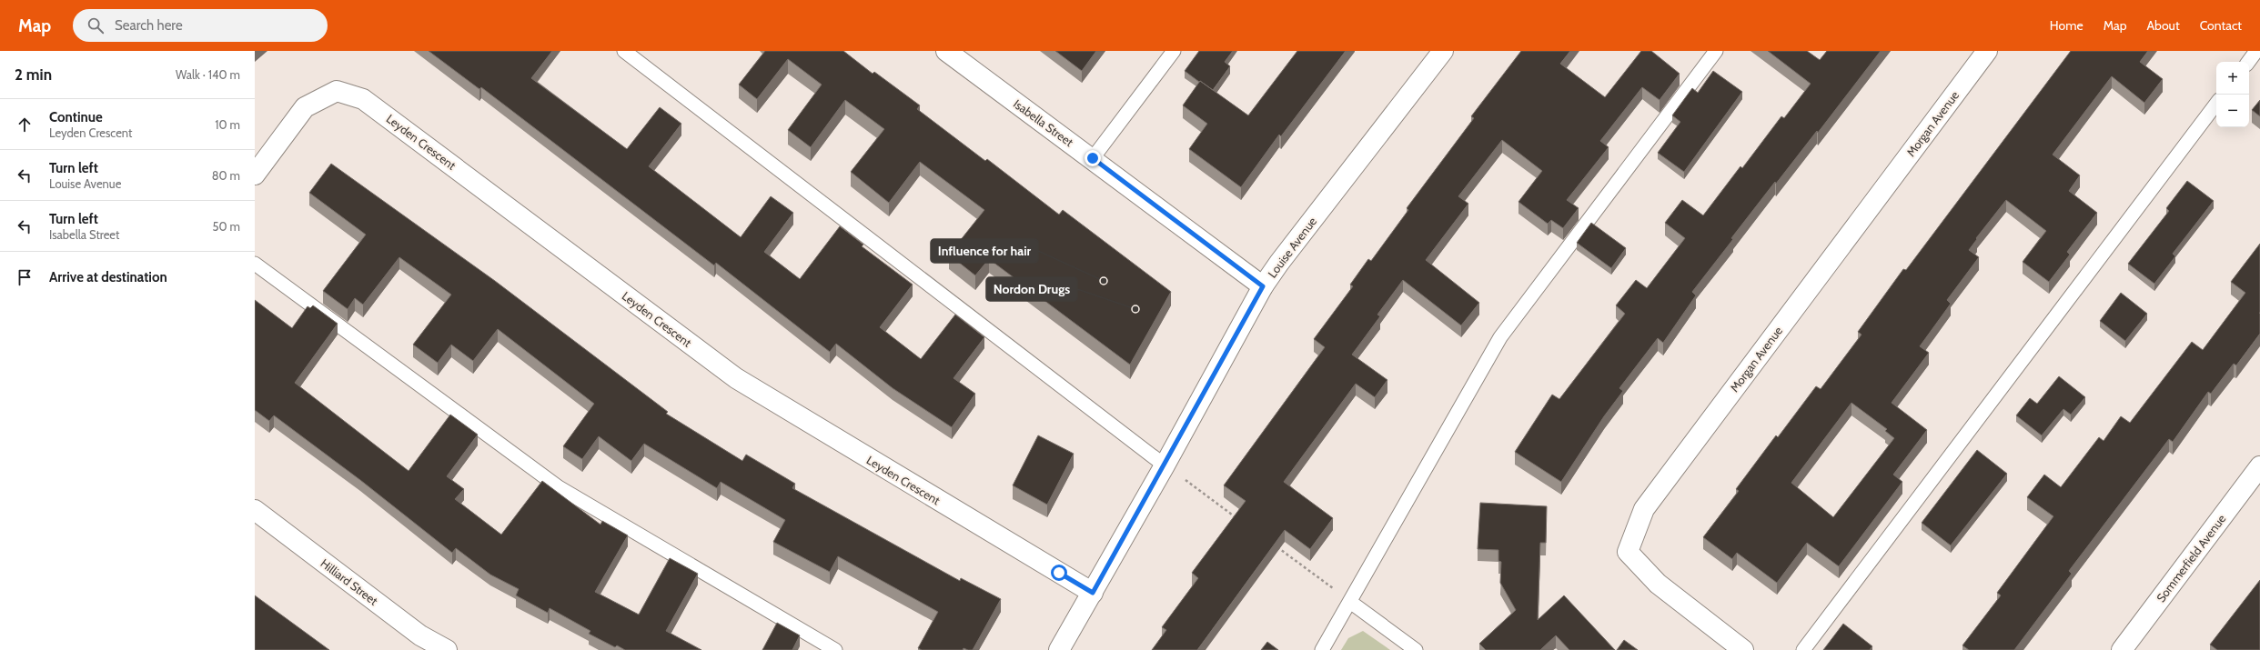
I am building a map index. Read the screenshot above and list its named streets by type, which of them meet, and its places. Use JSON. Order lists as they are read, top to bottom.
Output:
{
  "streets": {
    "street": [
      "Isabella Street",
      "Morgan Avenue",
      "Leyden Crescent",
      "Louise Avenue",
      "Sommerfield Avenue",
      "Hilliard Street"
    ]
  },
  "crossings": [
    ["Isabella Street", "Louise Avenue"],
    ["Leyden Crescent", "Louise Avenue"]
  ],
  "places": ["Influence for hair", "Nordon Drugs"],
  "page": {
    "header": "Map",
    "search": "Search here",
    "nav": [
      "Home",
      "Map",
      "About",
      "Contact"
    ],
    "heading": ["2 min", "Walk · 140 m"],
    "map_buttons": ["+", "−"],
    "list": [
      ["Continue", "Leyden Crescent", "10 m"],
      ["Turn left", "Louise Avenue", "80 m"],
      ["Turn left", "Isabella Street", "50 m"],
      "Arrive at destination"
    ]
  }
}
